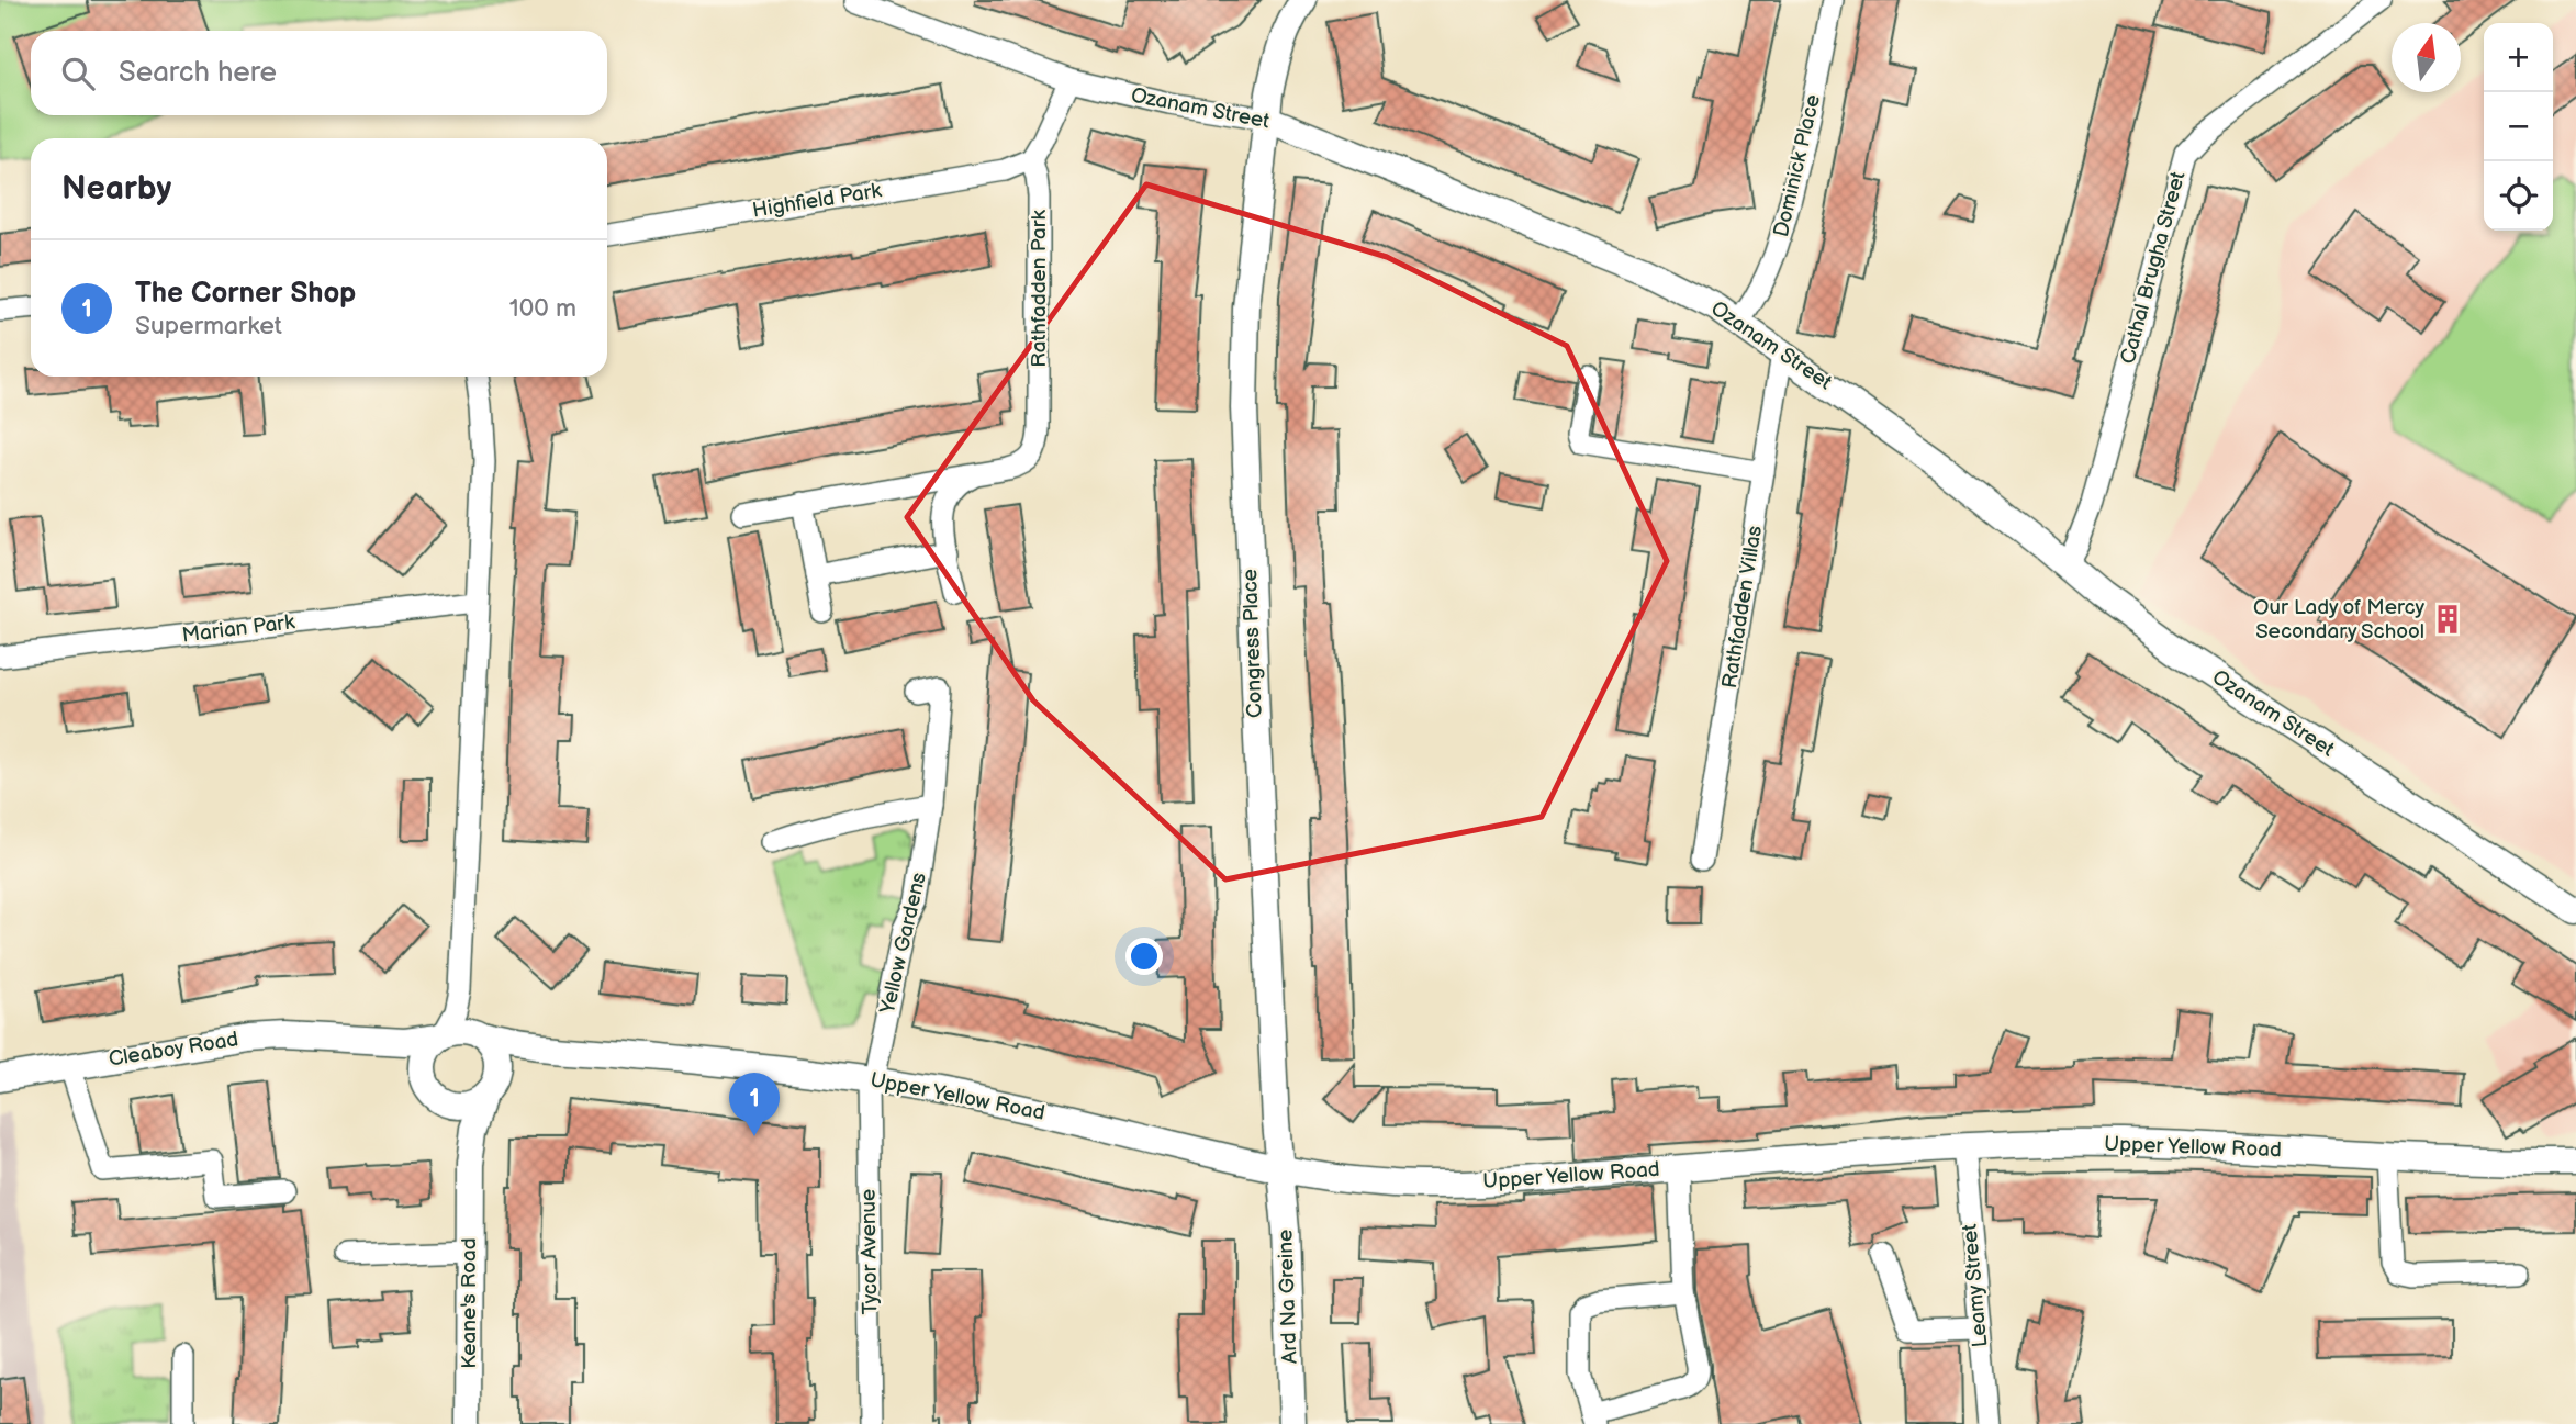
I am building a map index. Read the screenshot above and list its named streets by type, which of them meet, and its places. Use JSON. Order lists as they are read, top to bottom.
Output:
{
  "streets": {
    "street": [
      "Ozanam Street",
      "Dominick Place",
      "Highfield Park",
      "Cathal Brugha Street",
      "Rathfadden Park",
      "Rathfadden Villas",
      "Marian Park",
      "Congress Place",
      "Yellow Gardens",
      "Cleaboy Road",
      "Upper Yellow Road",
      "Tycor Avenue",
      "Leamy Street",
      "Ard Na Greine",
      "Keane's Road"
    ]
  },
  "crossings": [
    ["Ozanam Street", "Dominick Place"],
    ["Ozanam Street", "Cathal Brugha Street"],
    ["Ozanam Street", "Rathfadden Villas"],
    ["Ozanam Street", "Congress Place"],
    ["Highfield Park", "Rathfadden Park"],
    ["Congress Place", "Upper Yellow Road"],
    ["Congress Place", "Ard Na Greine"],
    ["Yellow Gardens", "Upper Yellow Road"],
    ["Yellow Gardens", "Tycor Avenue"],
    ["Cleaboy Road", "Upper Yellow Road"],
    ["Cleaboy Road", "Keane's Road"],
    ["Upper Yellow Road", "Tycor Avenue"],
    ["Upper Yellow Road", "Leamy Street"],
    ["Upper Yellow Road", "Ard Na Greine"],
    ["Upper Yellow Road", "Keane's Road"]
  ],
  "places": {
    "building": ["Our Lady of Mercy Secondary School"]
  },
  "north": "top",
  "page": {
    "map_buttons": ["+", "−"],
    "search": "Search here",
    "heading": "Nearby",
    "list": [
      {
        "mark": "1",
        "name": "The Corner Shop",
        "note": "Supermarket",
        "value": "100 m"
      }
    ],
    "pins": "1"
  }
}
